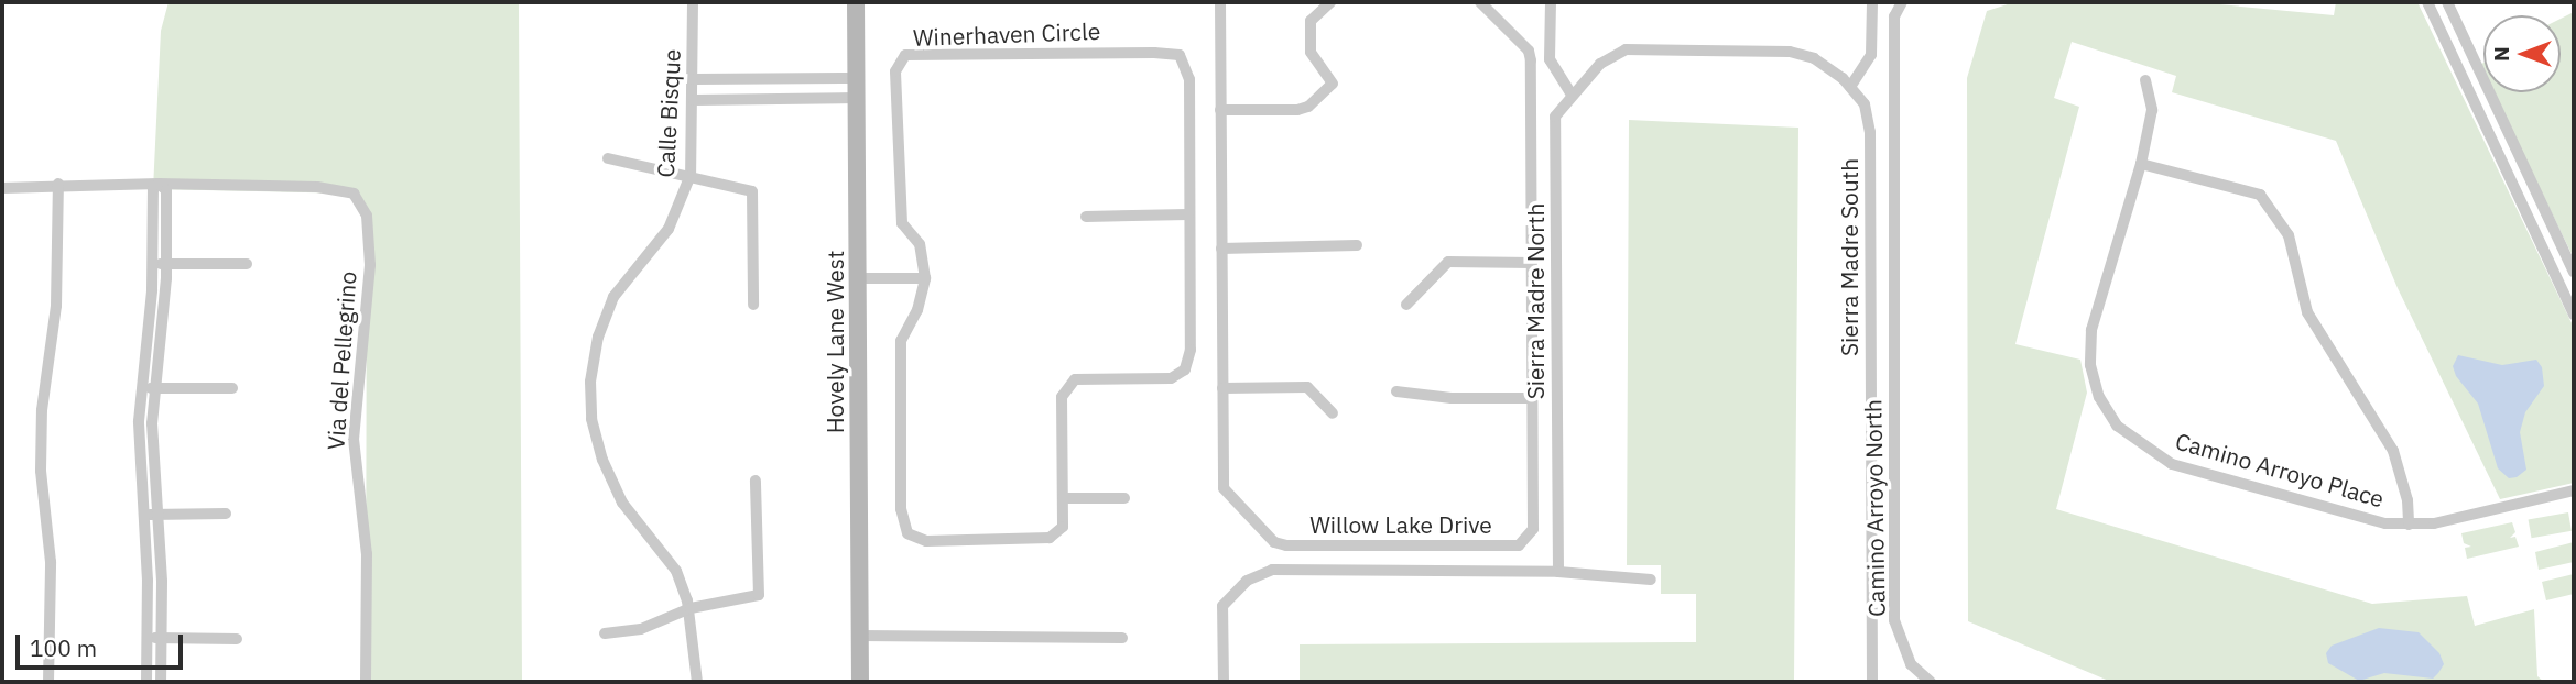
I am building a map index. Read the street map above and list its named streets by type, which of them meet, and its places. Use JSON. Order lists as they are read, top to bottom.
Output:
{
  "streets": {
    "street": [
      "Winerhaven Circle",
      "Calle Bisque",
      "Sierra Madre South",
      "Sierra Madre North",
      "Hovely Lane West",
      "Via del Pellegrino",
      "Camino Arroyo Place",
      "Camino Arroyo North",
      "Willow Lake Drive"
    ]
  },
  "crossings": [
    ["Sierra Madre South", "Sierra Madre North"]
  ],
  "scale_bar": "100 m",
  "north": "left"
}
